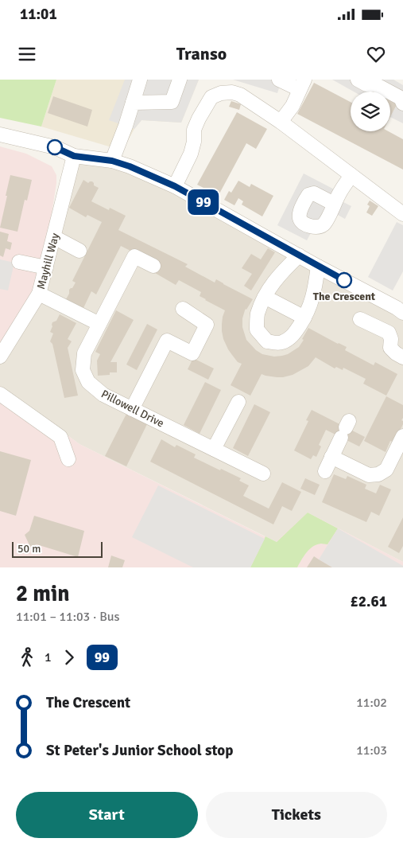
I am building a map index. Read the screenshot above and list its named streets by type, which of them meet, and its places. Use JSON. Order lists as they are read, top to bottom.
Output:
{
  "streets": {
    "street": ["Mayhill Way", "Pillowell Drive"]
  },
  "places": ["The Crescent"],
  "lines": ["bus line 99"],
  "scale_bar": "50 m",
  "page": {
    "status": "11:01",
    "header": "Transo",
    "on_map": "99",
    "scale": "50 m",
    "heading": ["2 min", "11:01 – 11:03 · Bus", "£2.61"],
    "legs": ["1", "99"],
    "list": [
      {
        "name": "The Crescent",
        "value": "11:02"
      },
      {
        "name": "St Peter's Junior School stop",
        "value": "11:03"
      }
    ],
    "buttons": ["Start", "Tickets"]
  }
}
